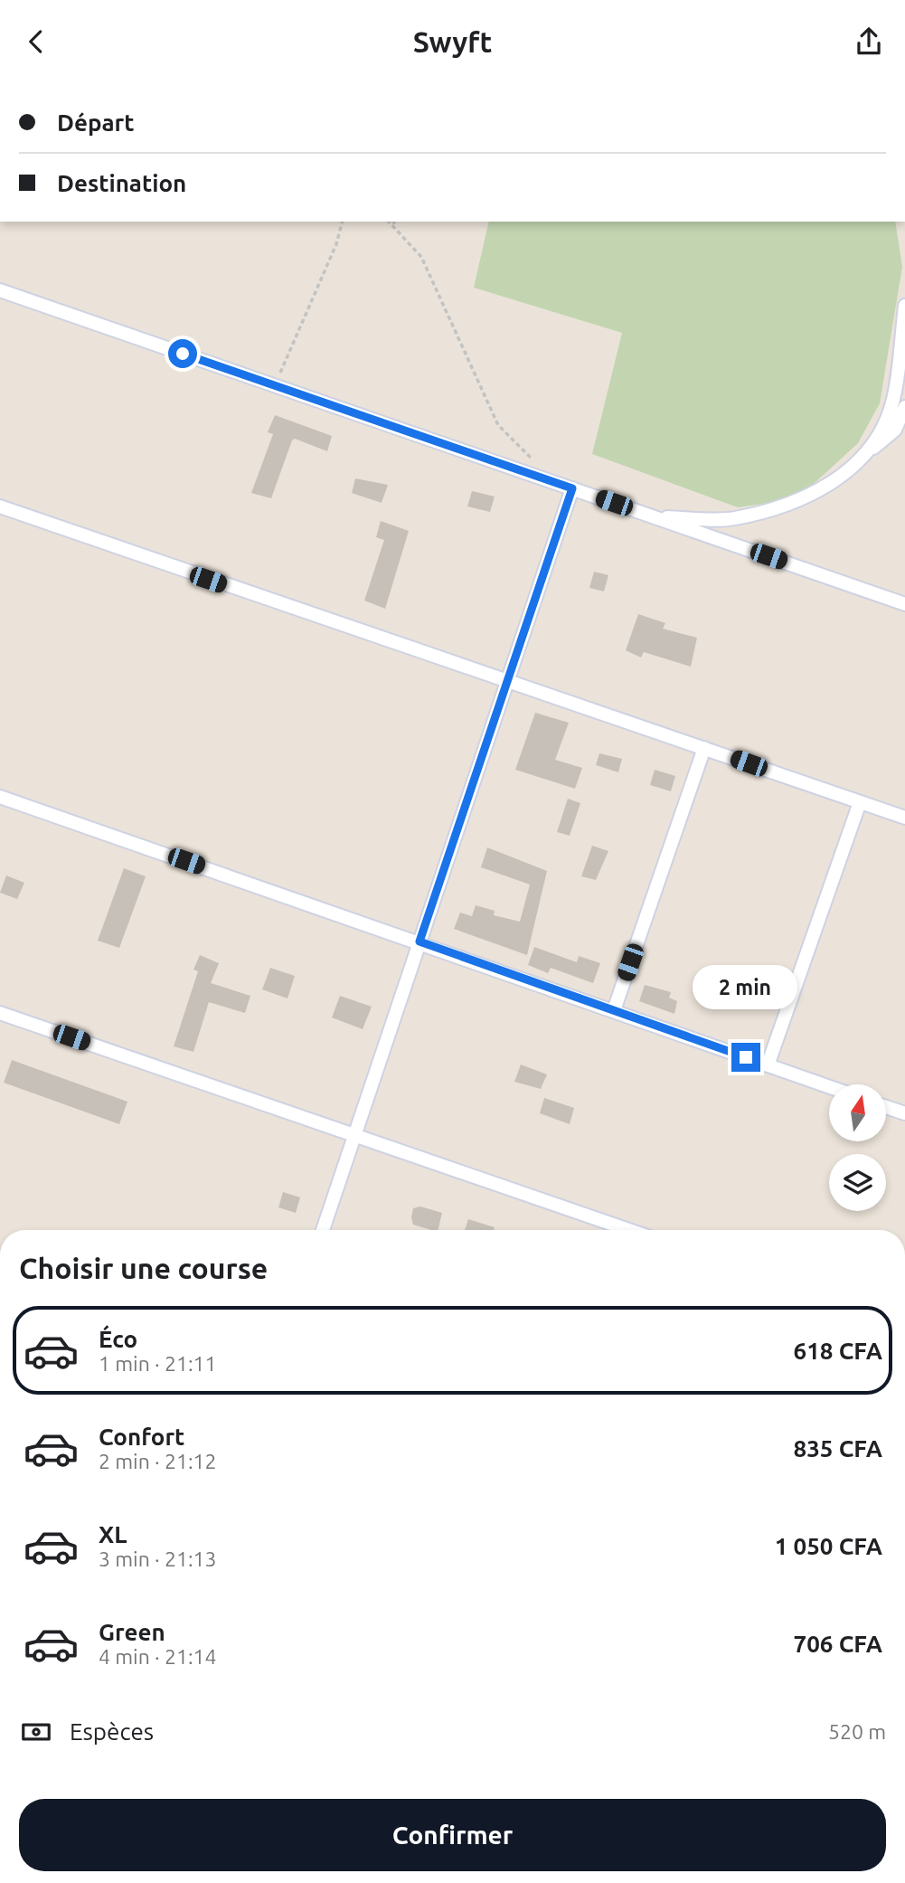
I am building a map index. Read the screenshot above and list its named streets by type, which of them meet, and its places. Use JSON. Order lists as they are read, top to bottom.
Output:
{
  "north": "top",
  "page": {
    "header": "Swyft",
    "banner": ["Départ", "Destination"],
    "bubble": "2 min",
    "heading": "Choisir une course",
    "list": [
      {
        "name": "Éco",
        "note": "1 min · 21:11",
        "value": "618 CFA"
      },
      {
        "name": "Confort",
        "note": "2 min · 21:12",
        "value": "835 CFA"
      },
      {
        "name": "XL",
        "note": "3 min · 21:13",
        "value": "1 050 CFA"
      },
      {
        "name": "Green",
        "note": "4 min · 21:14",
        "value": "706 CFA"
      }
    ],
    "pay": ["Espèces", "520 m"],
    "buttons": "Confirmer"
  }
}
